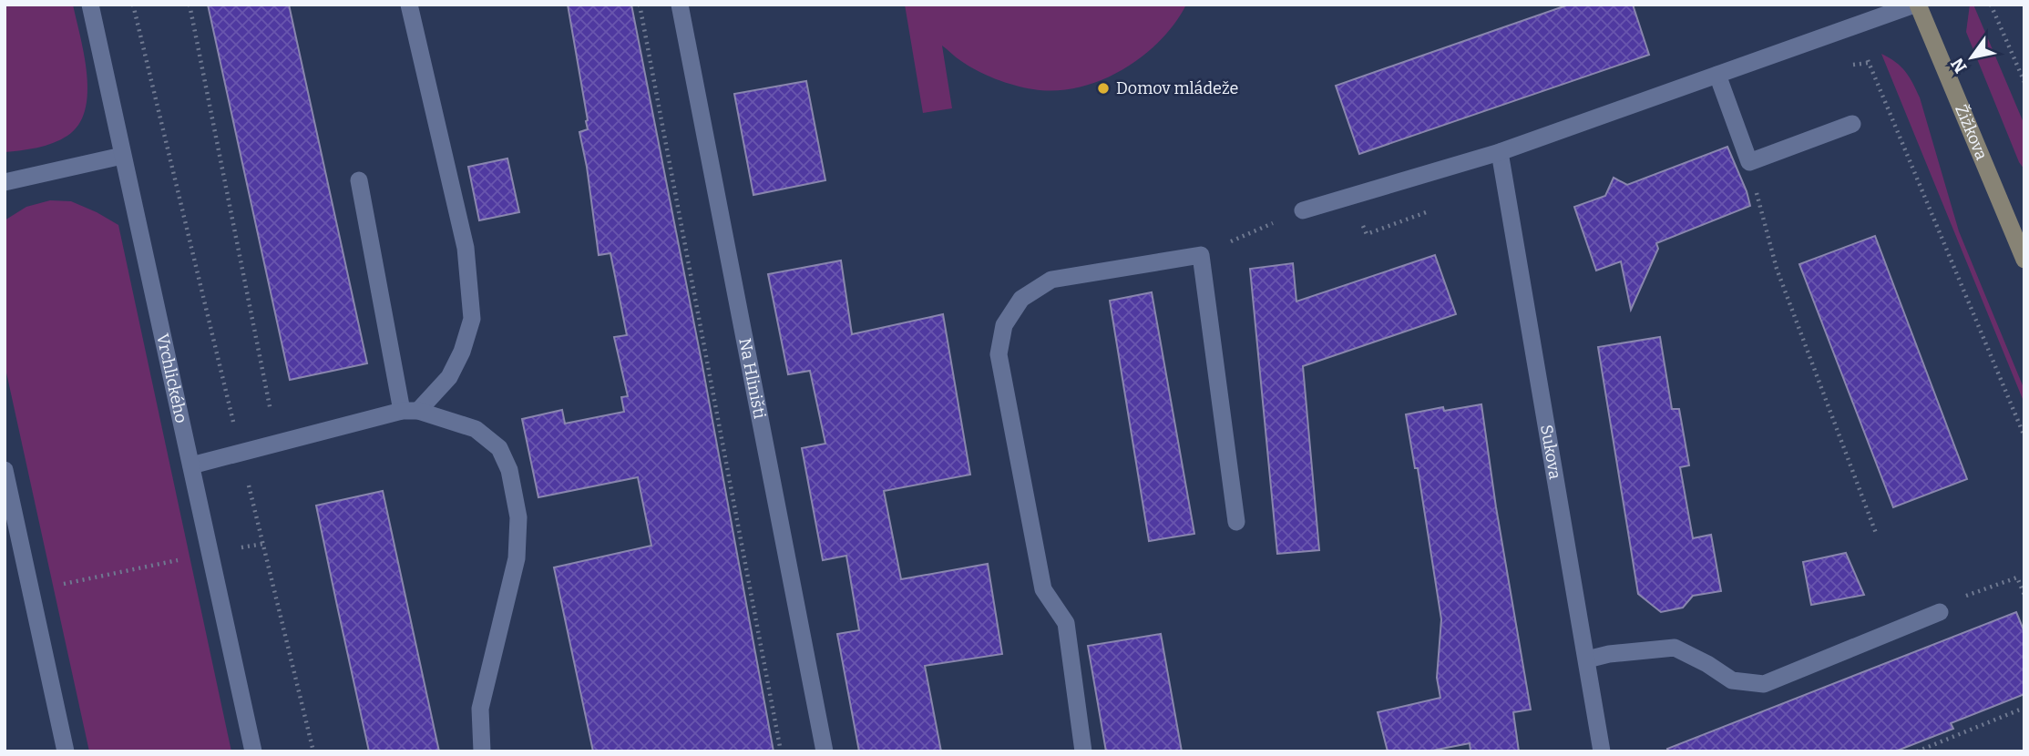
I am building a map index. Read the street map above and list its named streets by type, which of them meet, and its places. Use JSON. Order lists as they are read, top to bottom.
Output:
{
  "streets": {
    "main road": ["Žižkova"],
    "street": ["Vrchlického", "Na Hliništi", "Sukova"]
  },
  "places": ["Domov mládeže"],
  "north": "bottom left"
}
